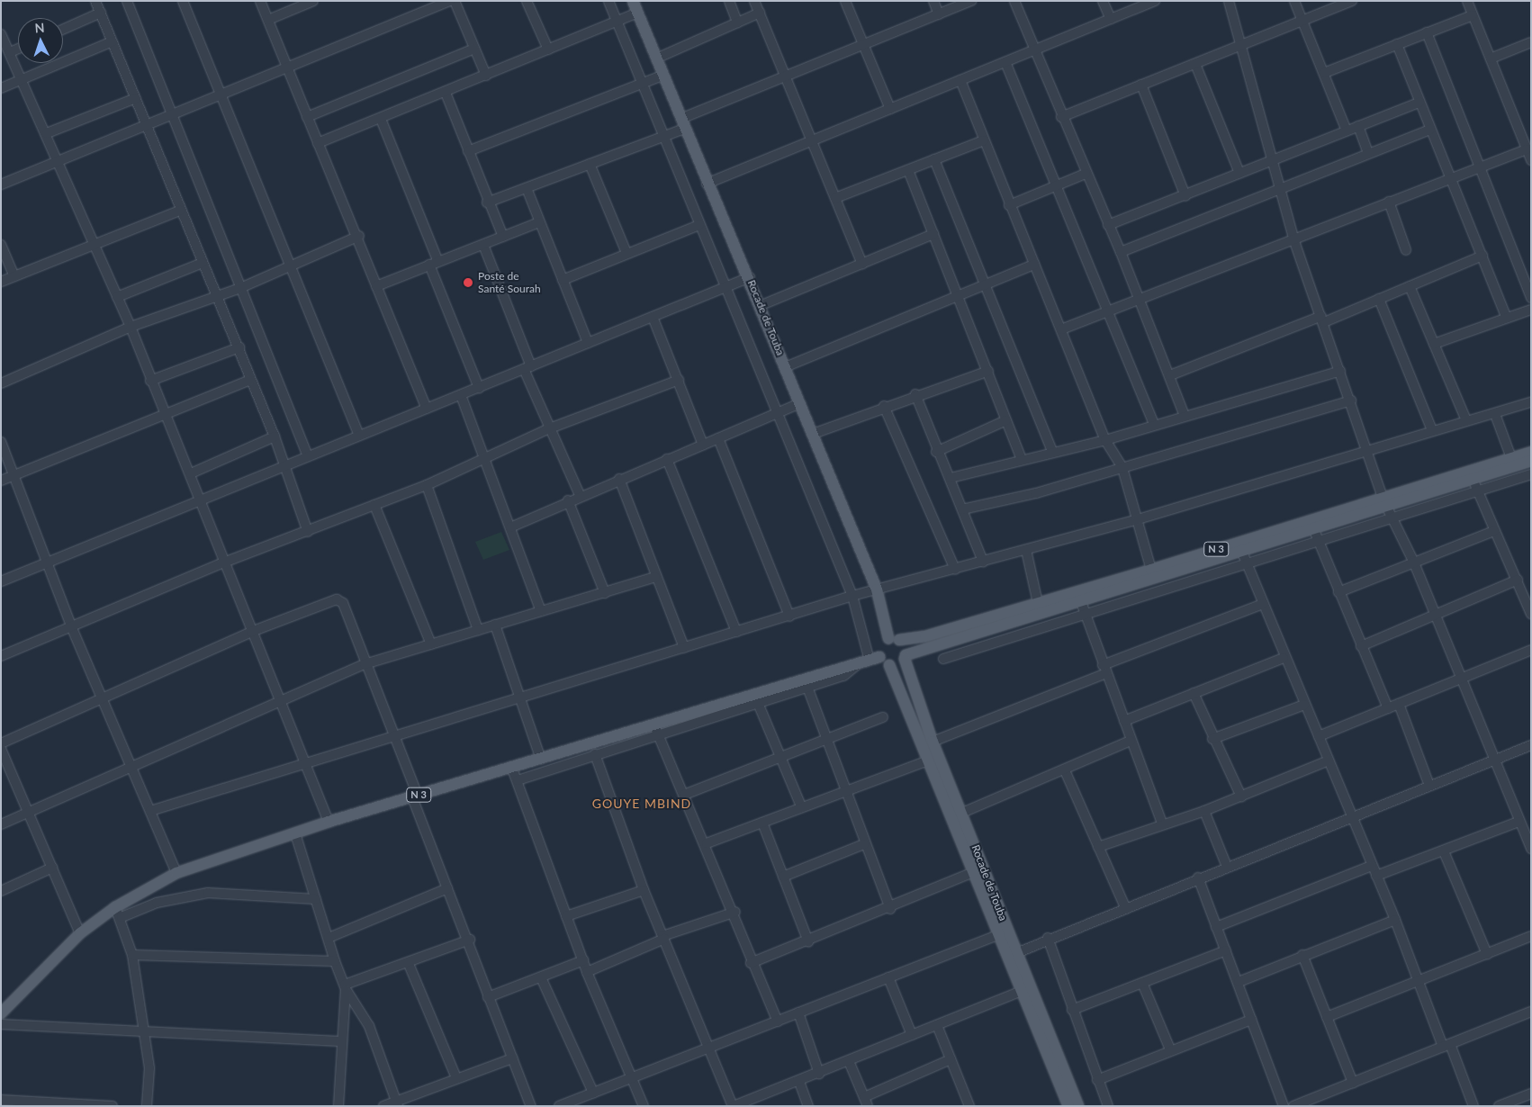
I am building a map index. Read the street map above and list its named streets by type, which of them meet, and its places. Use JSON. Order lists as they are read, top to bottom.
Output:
{
  "streets": {
    "main road": ["Rocade de Touba", "N 3"]
  },
  "crossings": [
    ["Rocade de Touba", "N 3"]
  ],
  "districts": ["GOUYE MBIND"],
  "places": ["Poste de Santé Sourah"],
  "north": "top"
}
